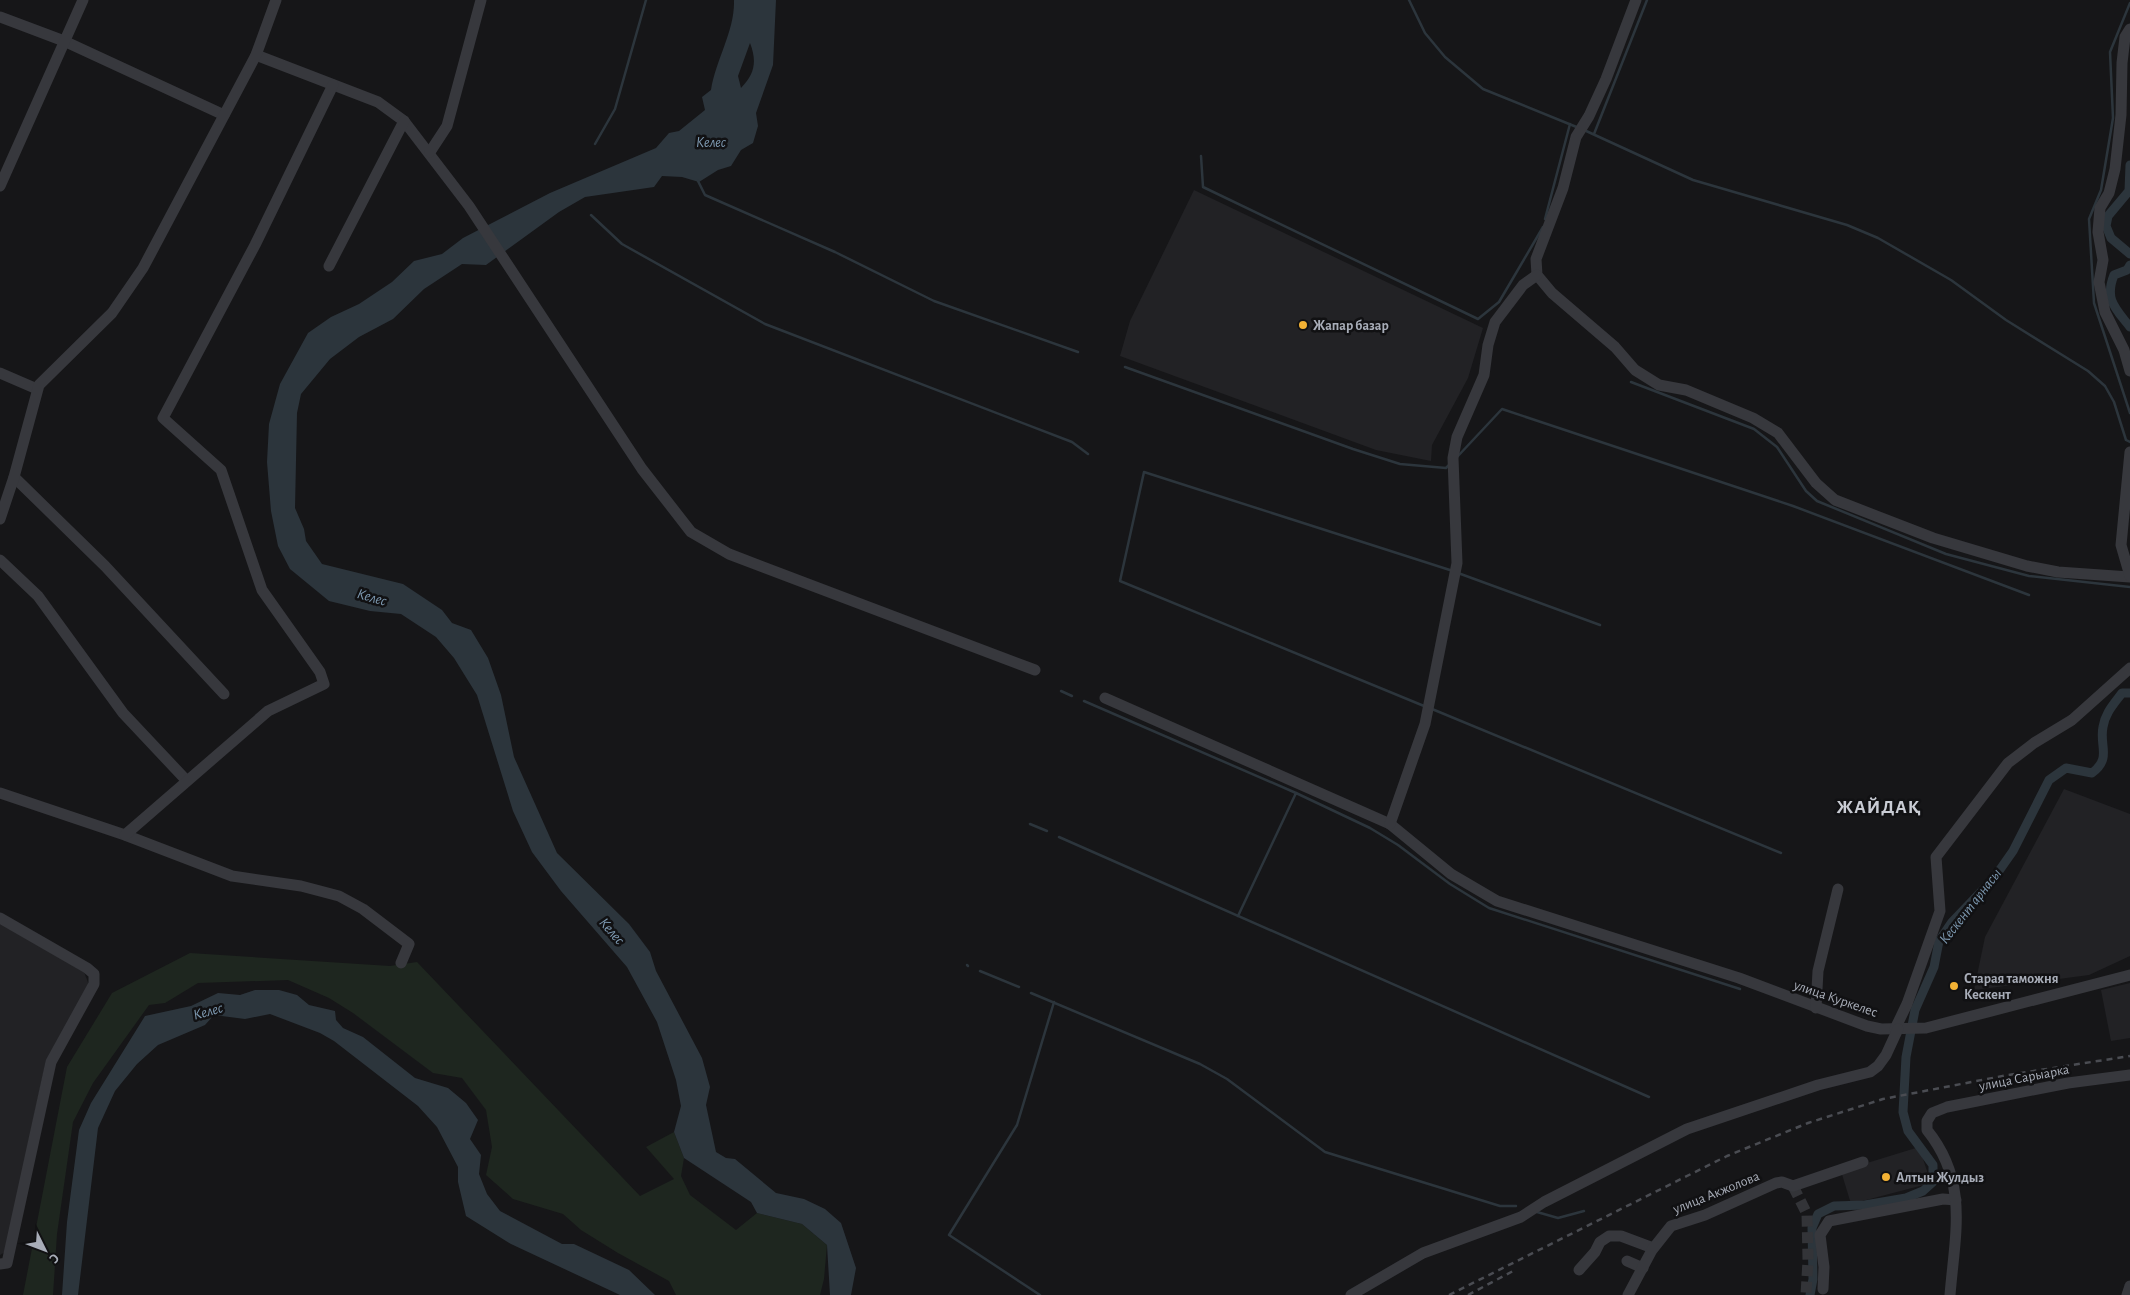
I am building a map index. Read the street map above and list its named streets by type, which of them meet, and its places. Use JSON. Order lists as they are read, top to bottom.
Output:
{
  "streets": {
    "street": ["улица Куркелес", "улица Сарыарка", "улица Акжолова"]
  },
  "districts": ["ЖАЙДАҚ"],
  "water": ["Келес", "Кескент арнасы"],
  "places": ["Жапар базар", "Старая таможня Кескент", "Алтын Жулдыз"],
  "north": "bottom right"
}
